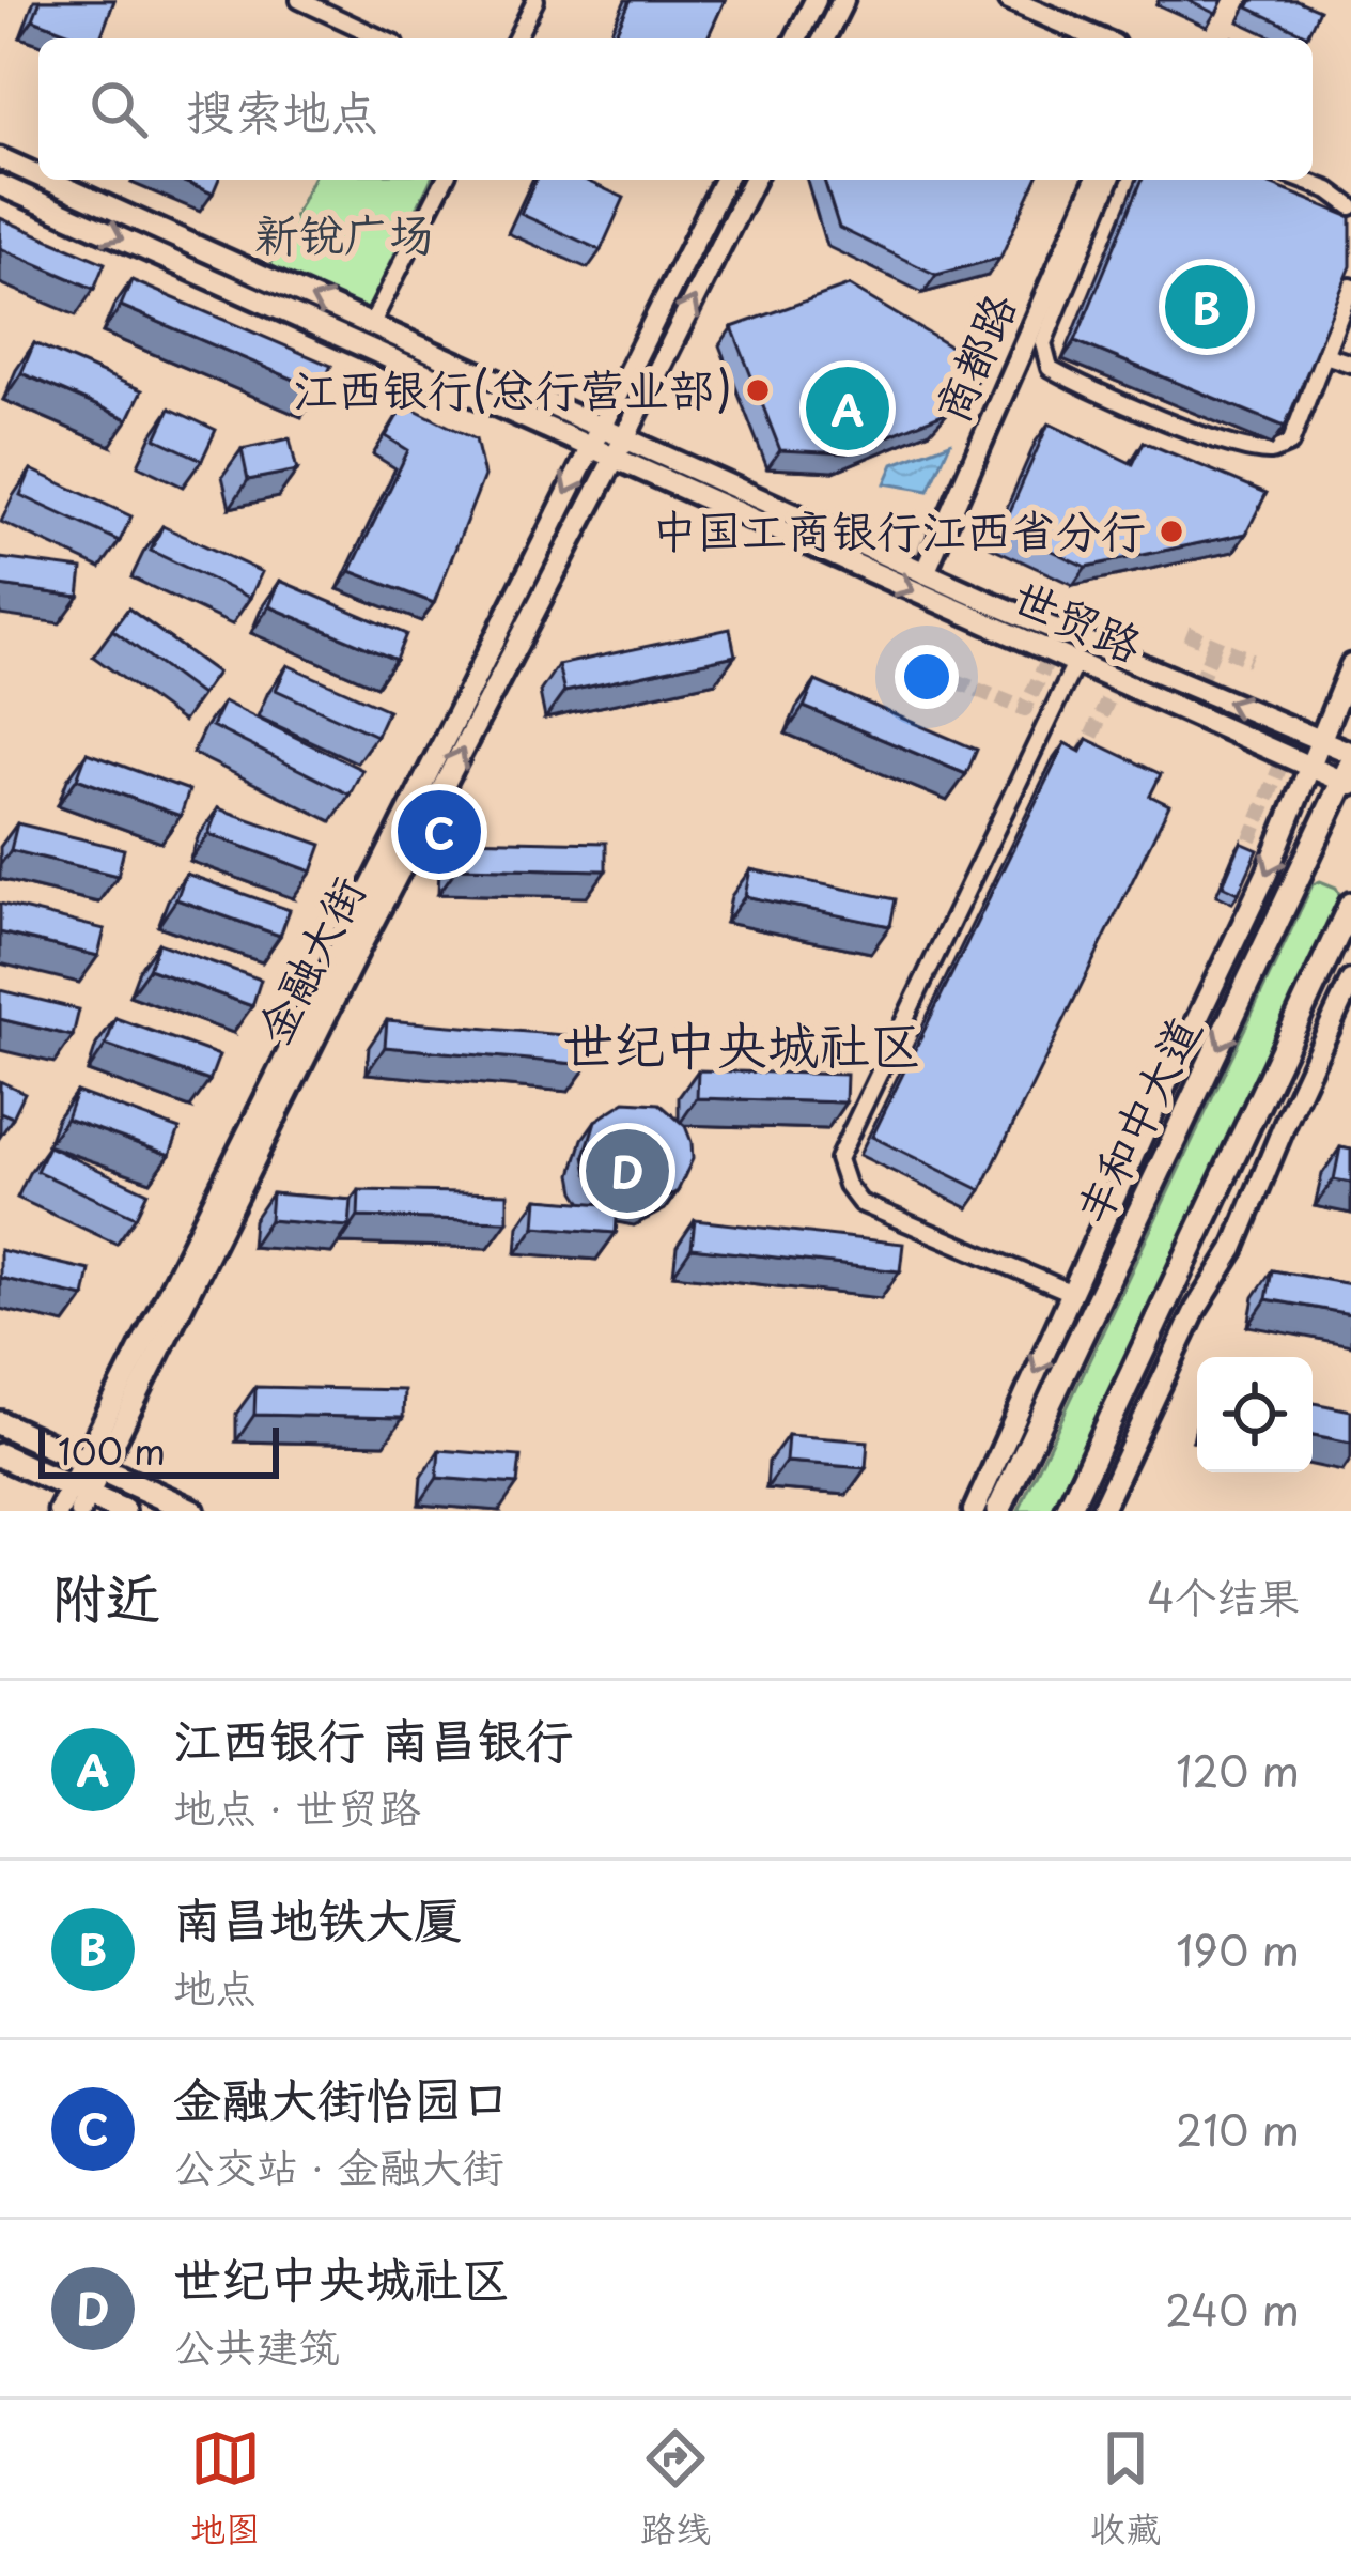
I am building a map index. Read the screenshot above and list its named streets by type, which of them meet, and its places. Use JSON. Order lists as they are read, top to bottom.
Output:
{
  "streets": {
    "main road": [
      "商都路",
      "世贸路",
      "金融大街",
      "丰和中大道"
    ]
  },
  "crossings": [
    ["商都路", "世贸路"],
    ["世贸路", "金融大街"],
    ["世贸路", "丰和中大道"]
  ],
  "districts": ["世纪中央城社区"],
  "parks": ["新锐广场"],
  "places": ["江西银行(总行营业部)", "中国工商银行江西省分行"],
  "scale_bar": "100 m",
  "page": {
    "search": "搜索地点",
    "pins": [
      "B",
      "A",
      "C",
      "D"
    ],
    "scale": "100 m",
    "heading": ["附近", "4个结果"],
    "list": [
      {
        "mark": "A",
        "name": "江西银行 南昌银行",
        "note": "地点 · 世贸路",
        "value": "120 m"
      },
      {
        "mark": "B",
        "name": "南昌地铁大厦",
        "note": "地点",
        "value": "190 m"
      },
      {
        "mark": "C",
        "name": "金融大街怡园口",
        "note": "公交站 · 金融大街",
        "value": "210 m"
      },
      {
        "mark": "D",
        "name": "世纪中央城社区",
        "note": "公共建筑",
        "value": "240 m"
      }
    ],
    "nav": ["地图", "路线", "收藏"]
  }
}
